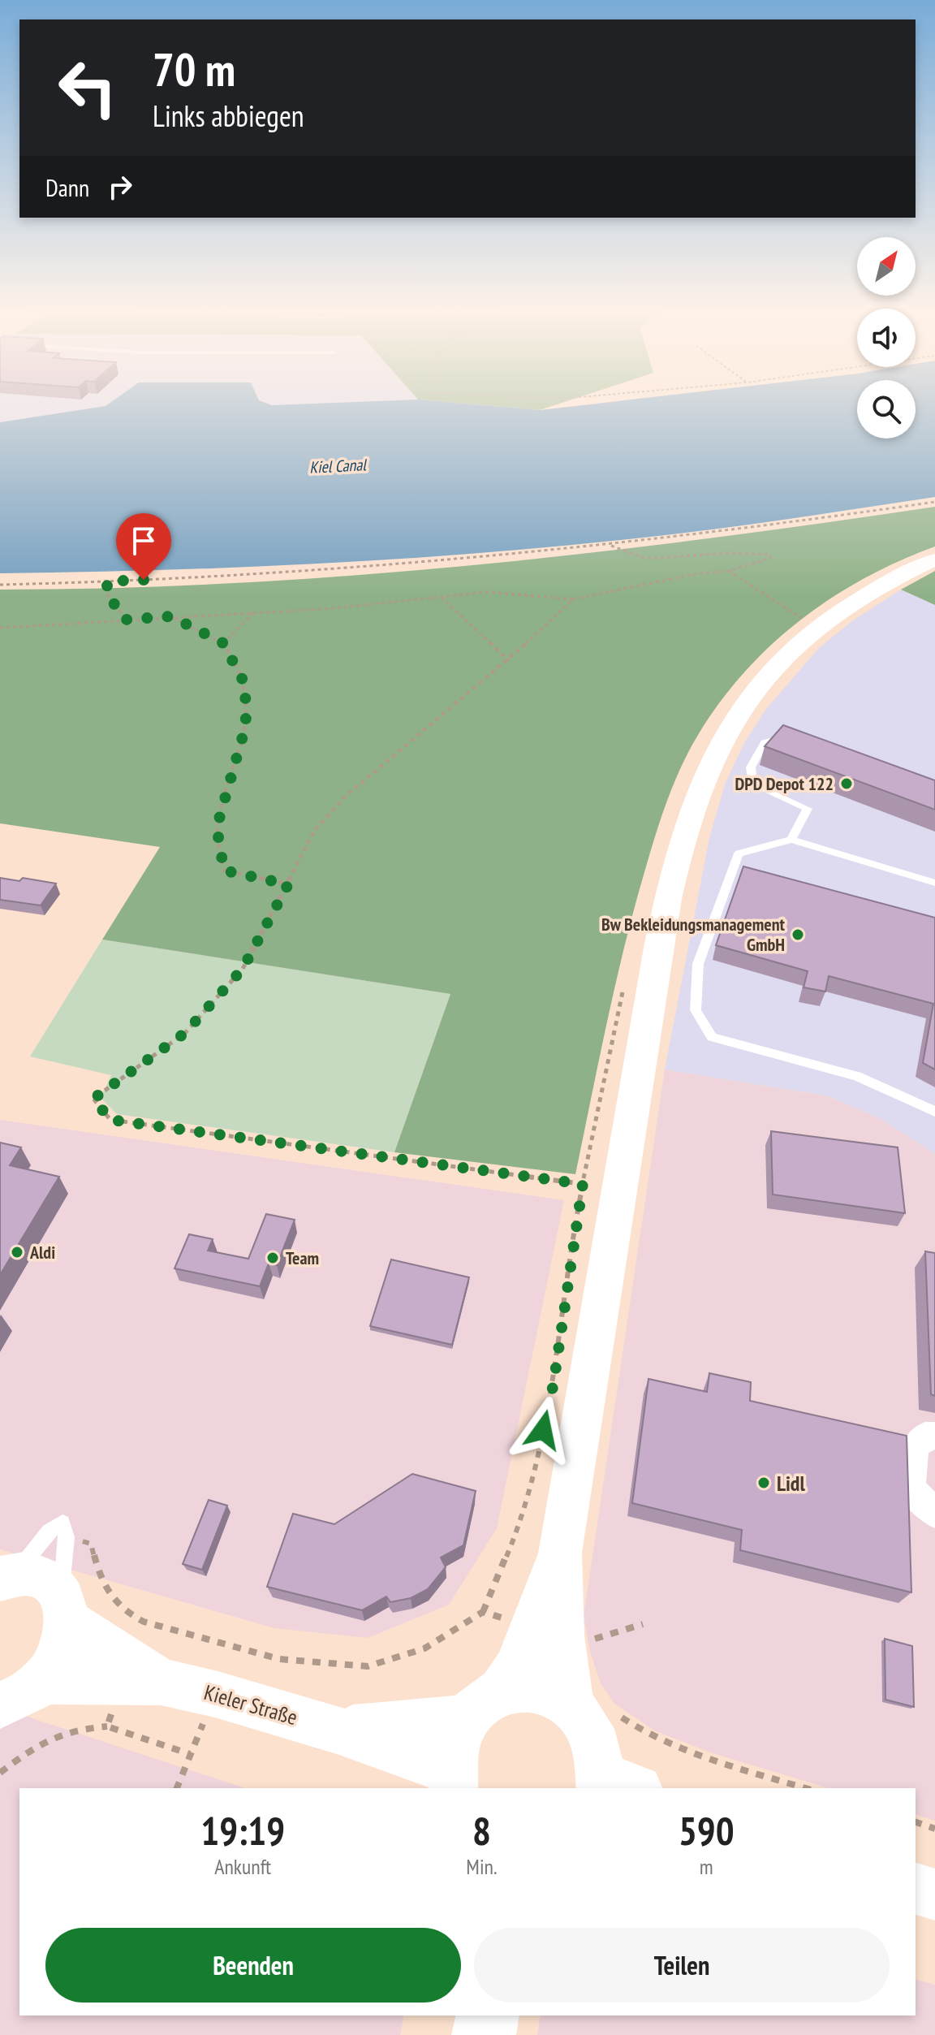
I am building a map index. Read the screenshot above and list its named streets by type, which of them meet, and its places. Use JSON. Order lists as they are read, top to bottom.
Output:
{
  "streets": {
    "main road": ["Kieler Straße"]
  },
  "water": ["Kiel Canal"],
  "places": [
    "DPD Depot 122",
    "Bw Bekleidungsmanagement GmbH",
    "Aldi",
    "Team",
    "Lidl"
  ],
  "north": "top right",
  "page": {
    "turn": ["70 m", "Links abbiegen"],
    "then": "Dann",
    "eta": [
      "19:19",
      "Ankunft",
      "8",
      "Min.",
      "590",
      "m"
    ],
    "buttons": ["Beenden", "Teilen"]
  }
}
